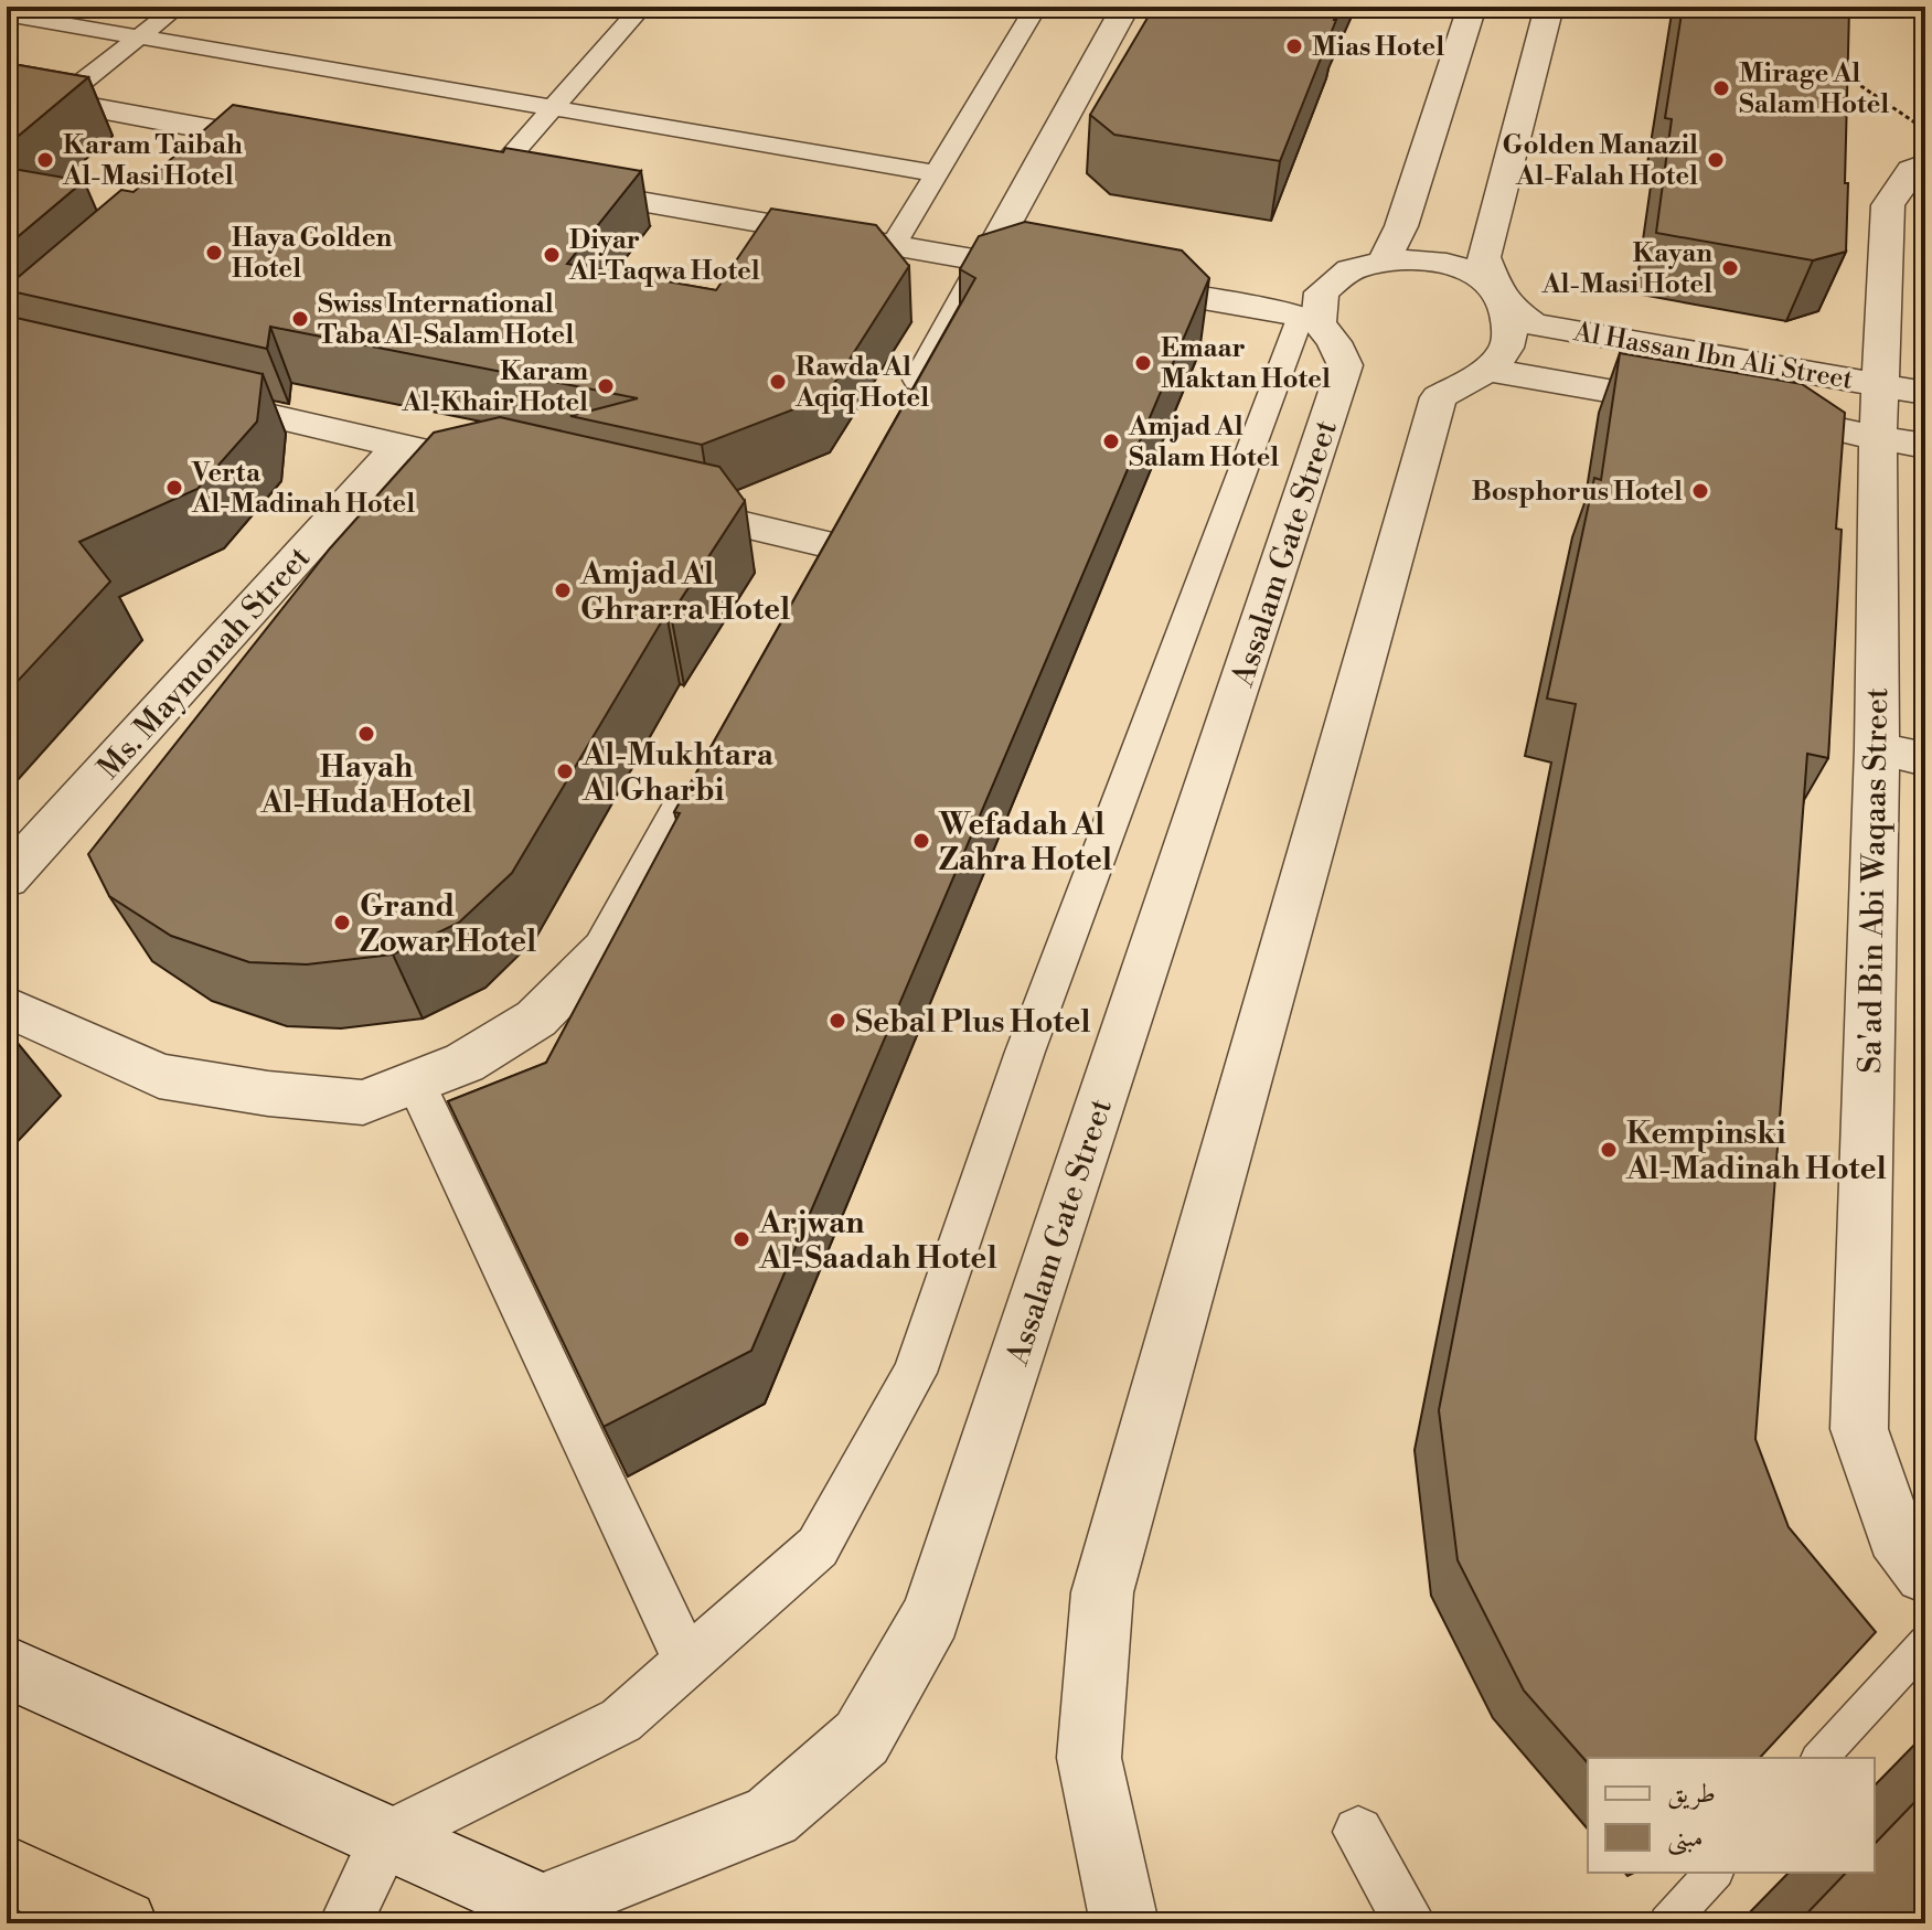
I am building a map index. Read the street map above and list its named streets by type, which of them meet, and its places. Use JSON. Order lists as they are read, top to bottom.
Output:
{
  "streets": {
    "street": [
      "Al Hassan Ibn Ali Street",
      "Assalam Gate Street",
      "Ms. Maymonah Street",
      "Sa'ad Bin Abi Waqaas Street"
    ]
  },
  "crossings": [
    ["Al Hassan Ibn Ali Street", "Assalam Gate Street"],
    ["Al Hassan Ibn Ali Street", "Sa'ad Bin Abi Waqaas Street"]
  ],
  "places": [
    "Mias Hotel",
    "Mirage Al Salam Hotel",
    "Karam Taibah Al-Masi Hotel",
    "Golden Manazil Al-Falah Hotel",
    "Haya Golden Hotel",
    "Diyar Al-Taqwa Hotel",
    "Kayan Al-Masi Hotel",
    "Swiss International Taba Al-Salam Hotel",
    "Emaar Maktan Hotel",
    "Rawda Al Aqiq Hotel",
    "Karam Al-Khair Hotel",
    "Amjad Al Salam Hotel",
    "Verta Al-Madinah Hotel",
    "Bosphorus Hotel",
    "Amjad Al Ghrarra Hotel",
    "Hayah Al-Huda Hotel",
    "Al-Mukhtara Al Gharbi",
    "Wefadah Al Zahra Hotel",
    "Grand Zowar Hotel",
    "Sebal Plus Hotel",
    "Kempinski Al-Madinah Hotel",
    "Arjwan Al-Saadah Hotel"
  ],
  "legend": ["طريق", "مبنى"]
}
